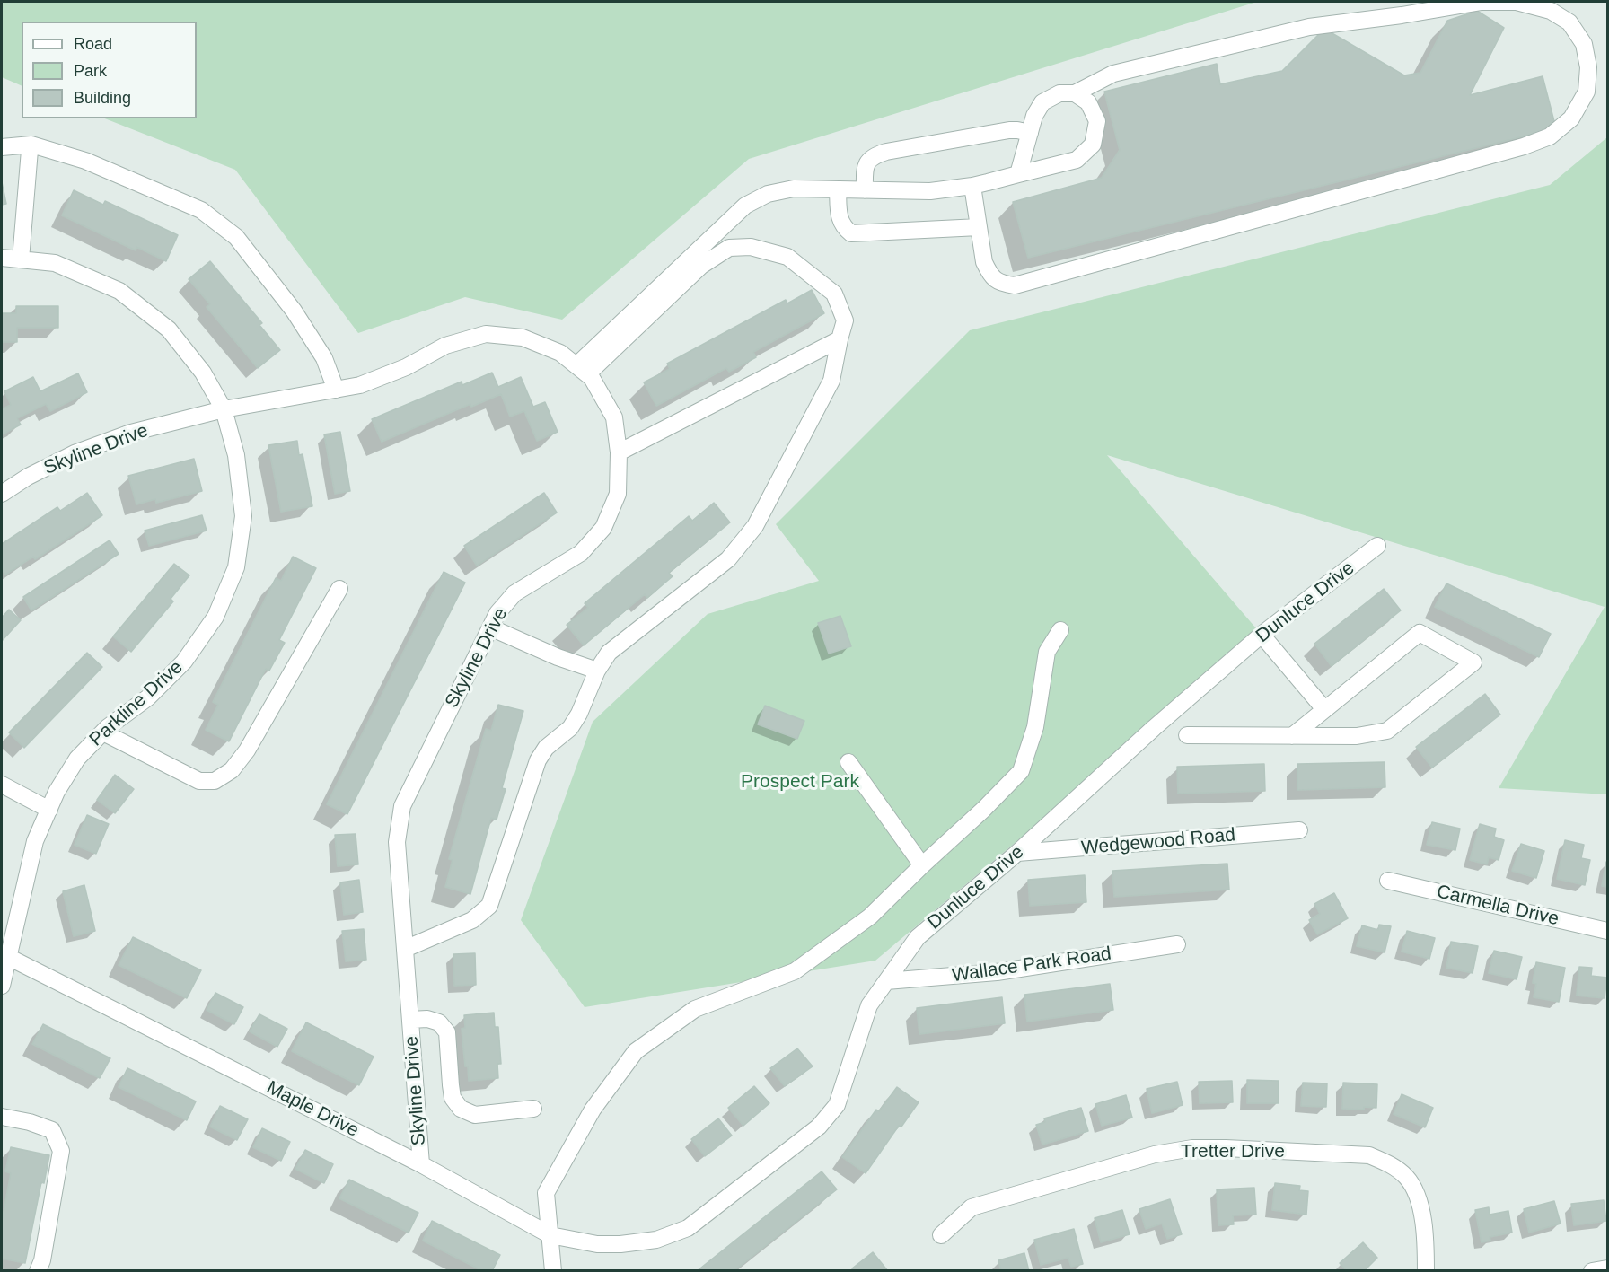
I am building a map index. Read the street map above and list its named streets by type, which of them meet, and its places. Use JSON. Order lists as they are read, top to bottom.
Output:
{
  "streets": {
    "street": [
      "Skyline Drive",
      "Dunluce Drive",
      "Parkline Drive",
      "Wedgewood Road",
      "Carmella Drive",
      "Wallace Park Road",
      "Maple Drive",
      "Tretter Drive"
    ]
  },
  "crossings": [
    ["Skyline Drive", "Parkline Drive"],
    ["Skyline Drive", "Maple Drive"],
    ["Dunluce Drive", "Wedgewood Road"],
    ["Dunluce Drive", "Wallace Park Road"],
    ["Dunluce Drive", "Maple Drive"],
    ["Parkline Drive", "Maple Drive"]
  ],
  "parks": ["Prospect Park"],
  "legend": ["Road", "Park", "Building"]
}
